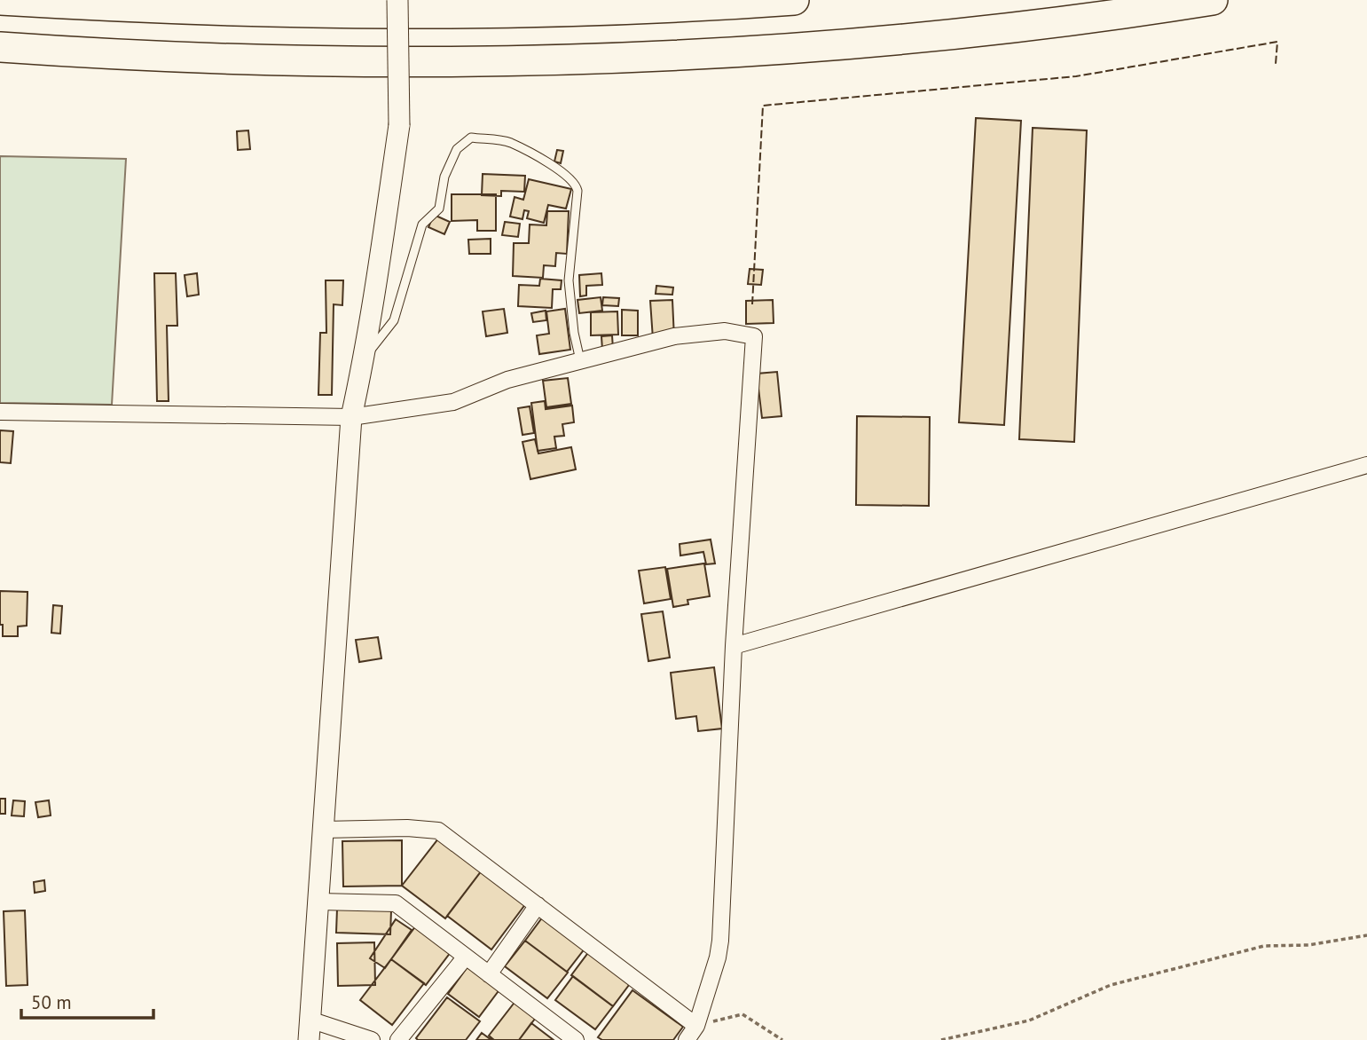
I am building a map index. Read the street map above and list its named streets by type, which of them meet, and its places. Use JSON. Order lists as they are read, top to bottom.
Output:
{
  "scale_bar": "50 m"
}
